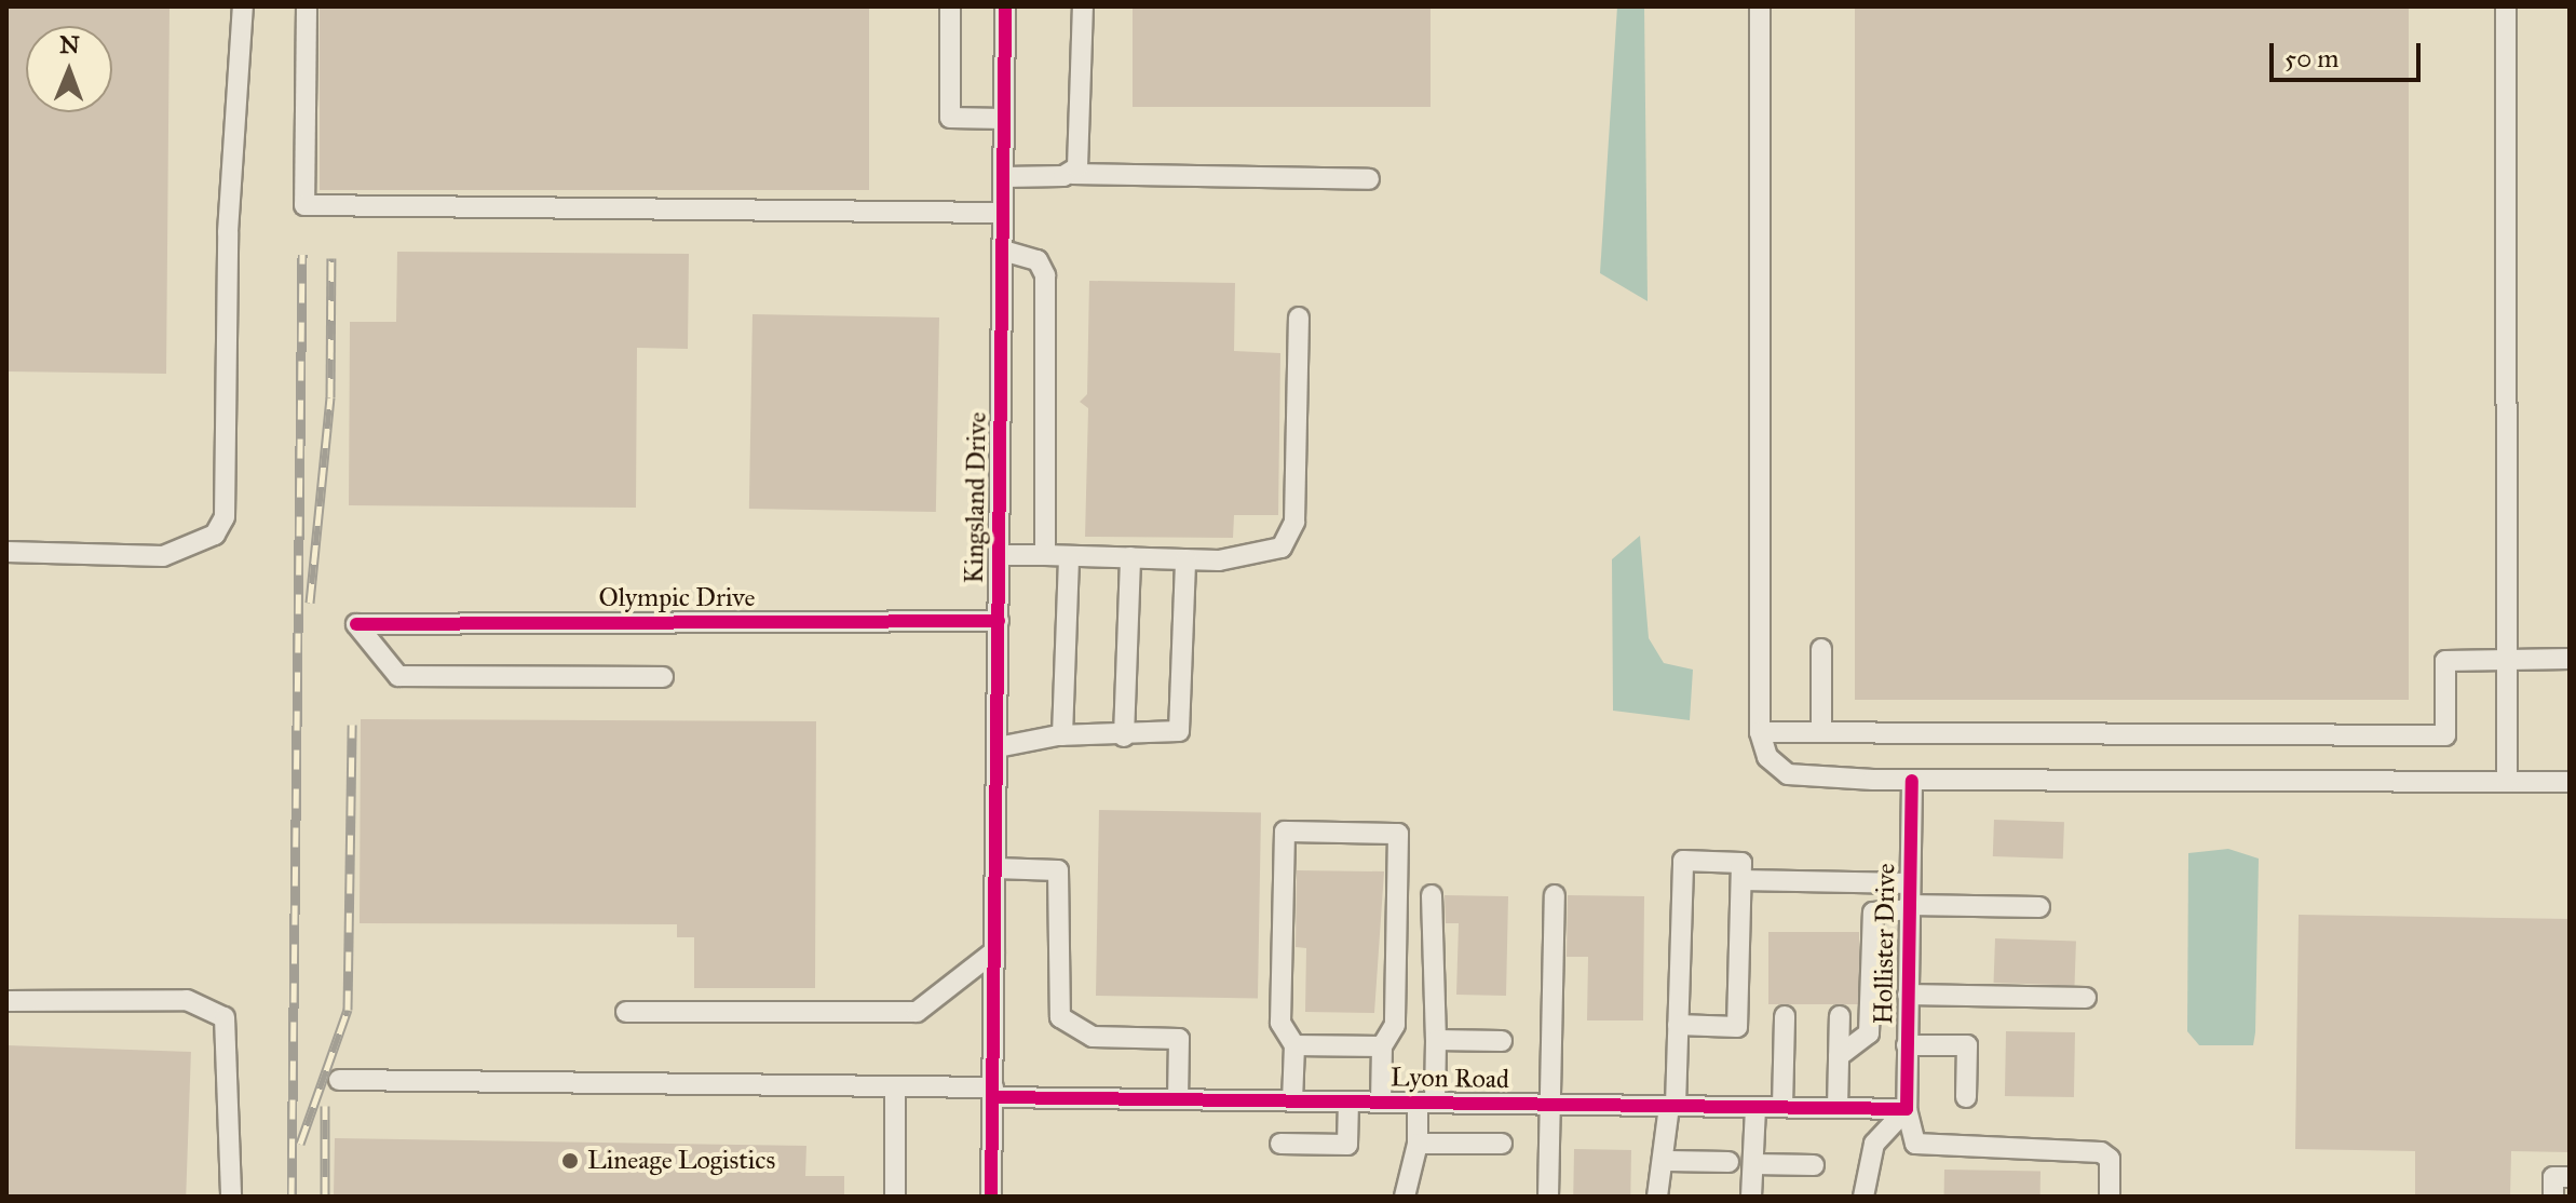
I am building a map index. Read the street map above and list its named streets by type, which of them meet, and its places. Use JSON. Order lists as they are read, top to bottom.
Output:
{
  "streets": {
    "street": [
      "Kingsland Drive",
      "Olympic Drive",
      "Hollister Drive",
      "Lyon Road"
    ]
  },
  "crossings": [
    ["Kingsland Drive", "Olympic Drive"],
    ["Kingsland Drive", "Lyon Road"],
    ["Hollister Drive", "Lyon Road"]
  ],
  "places": ["Lineage Logistics"],
  "scale_bar": "50 m",
  "north": "top"
}
